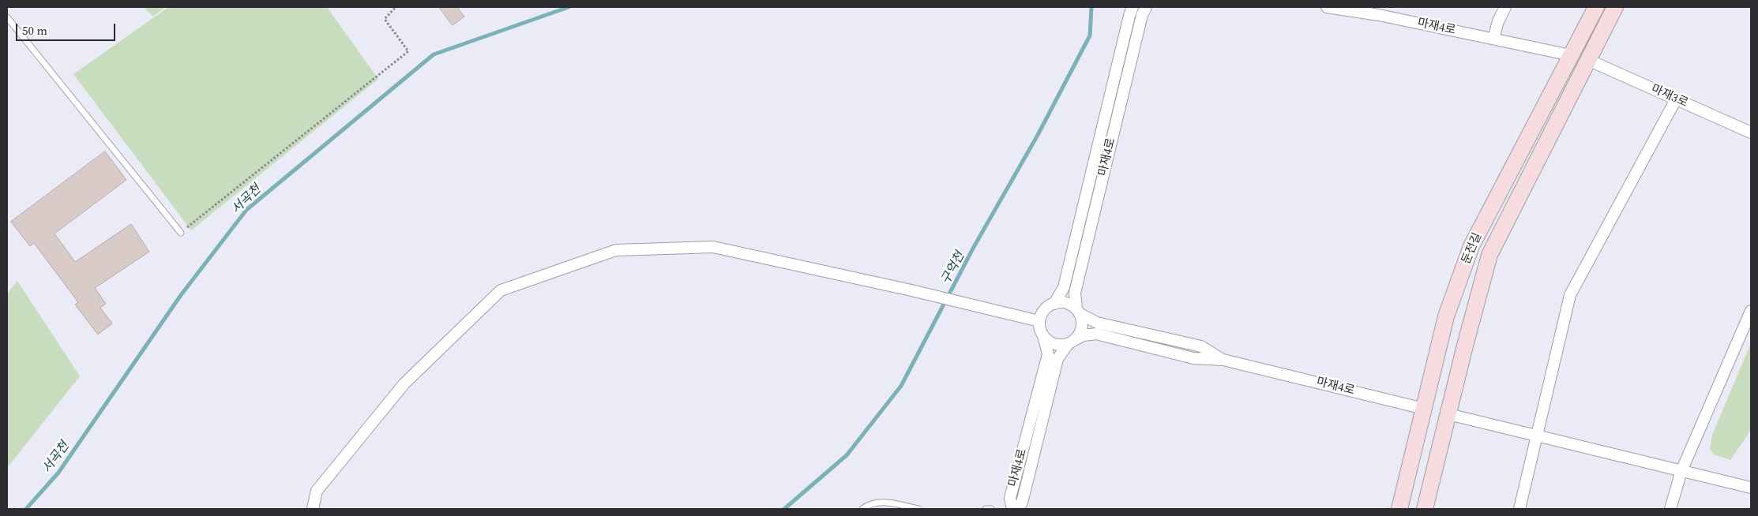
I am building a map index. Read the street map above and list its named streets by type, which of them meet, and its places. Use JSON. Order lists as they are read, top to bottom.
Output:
{
  "streets": {
    "street": ["마재4로", "마재3로", "둔전길"]
  },
  "crossings": [
    ["마재4로", "둔전길"],
    ["마재3로", "둔전길"]
  ],
  "water": ["서곡천", "구억천"],
  "scale_bar": "50 m"
}
